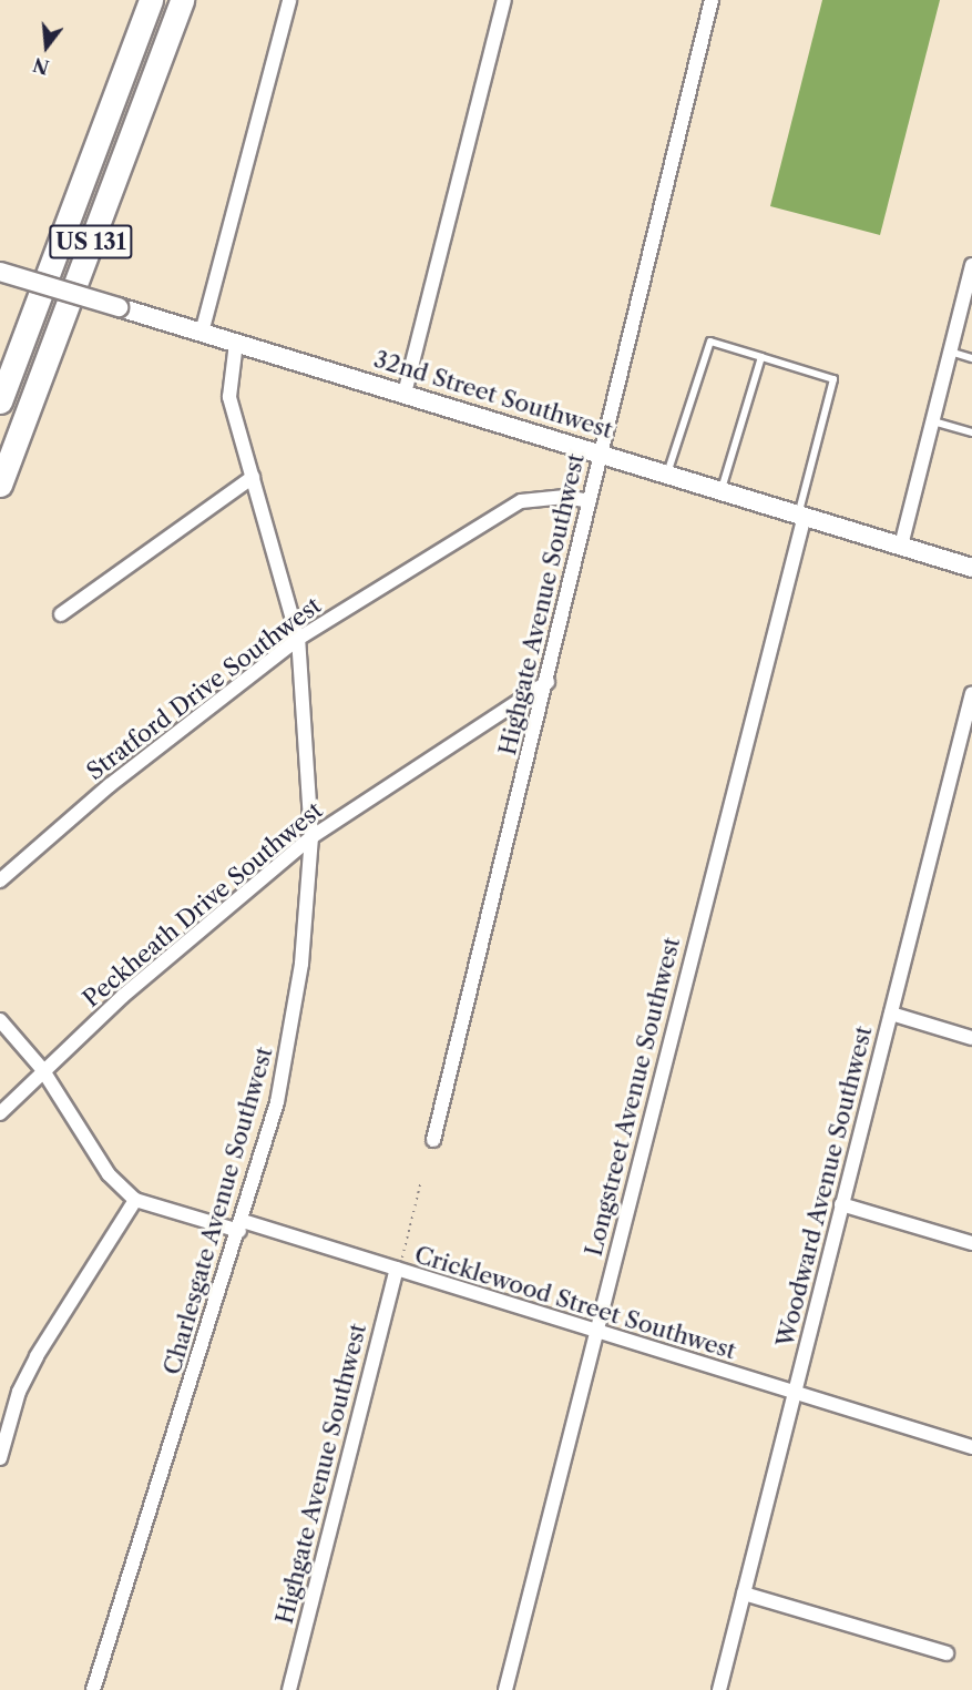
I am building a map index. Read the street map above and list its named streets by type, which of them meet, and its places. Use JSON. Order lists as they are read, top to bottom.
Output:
{
  "streets": {
    "highway": ["US 131"],
    "street": [
      "32nd Street Southwest",
      "Highgate Avenue Southwest",
      "Stratford Drive Southwest",
      "Peckheath Drive Southwest",
      "Longstreet Avenue Southwest",
      "Woodward Avenue Southwest",
      "Charlesgate Avenue Southwest",
      "Cricklewood Street Southwest"
    ]
  },
  "crossings": [
    ["32nd Street Southwest", "Highgate Avenue Southwest"],
    ["32nd Street Southwest", "Longstreet Avenue Southwest"],
    ["32nd Street Southwest", "Charlesgate Avenue Southwest"],
    ["Highgate Avenue Southwest", "Stratford Drive Southwest"],
    ["Highgate Avenue Southwest", "Peckheath Drive Southwest"],
    ["Highgate Avenue Southwest", "Cricklewood Street Southwest"],
    ["Stratford Drive Southwest", "Charlesgate Avenue Southwest"],
    ["Peckheath Drive Southwest", "Charlesgate Avenue Southwest"],
    ["Peckheath Drive Southwest", "Cricklewood Street Southwest"],
    ["Longstreet Avenue Southwest", "Cricklewood Street Southwest"],
    ["Woodward Avenue Southwest", "Cricklewood Street Southwest"],
    ["Charlesgate Avenue Southwest", "Cricklewood Street Southwest"]
  ],
  "north": "bottom"
}
